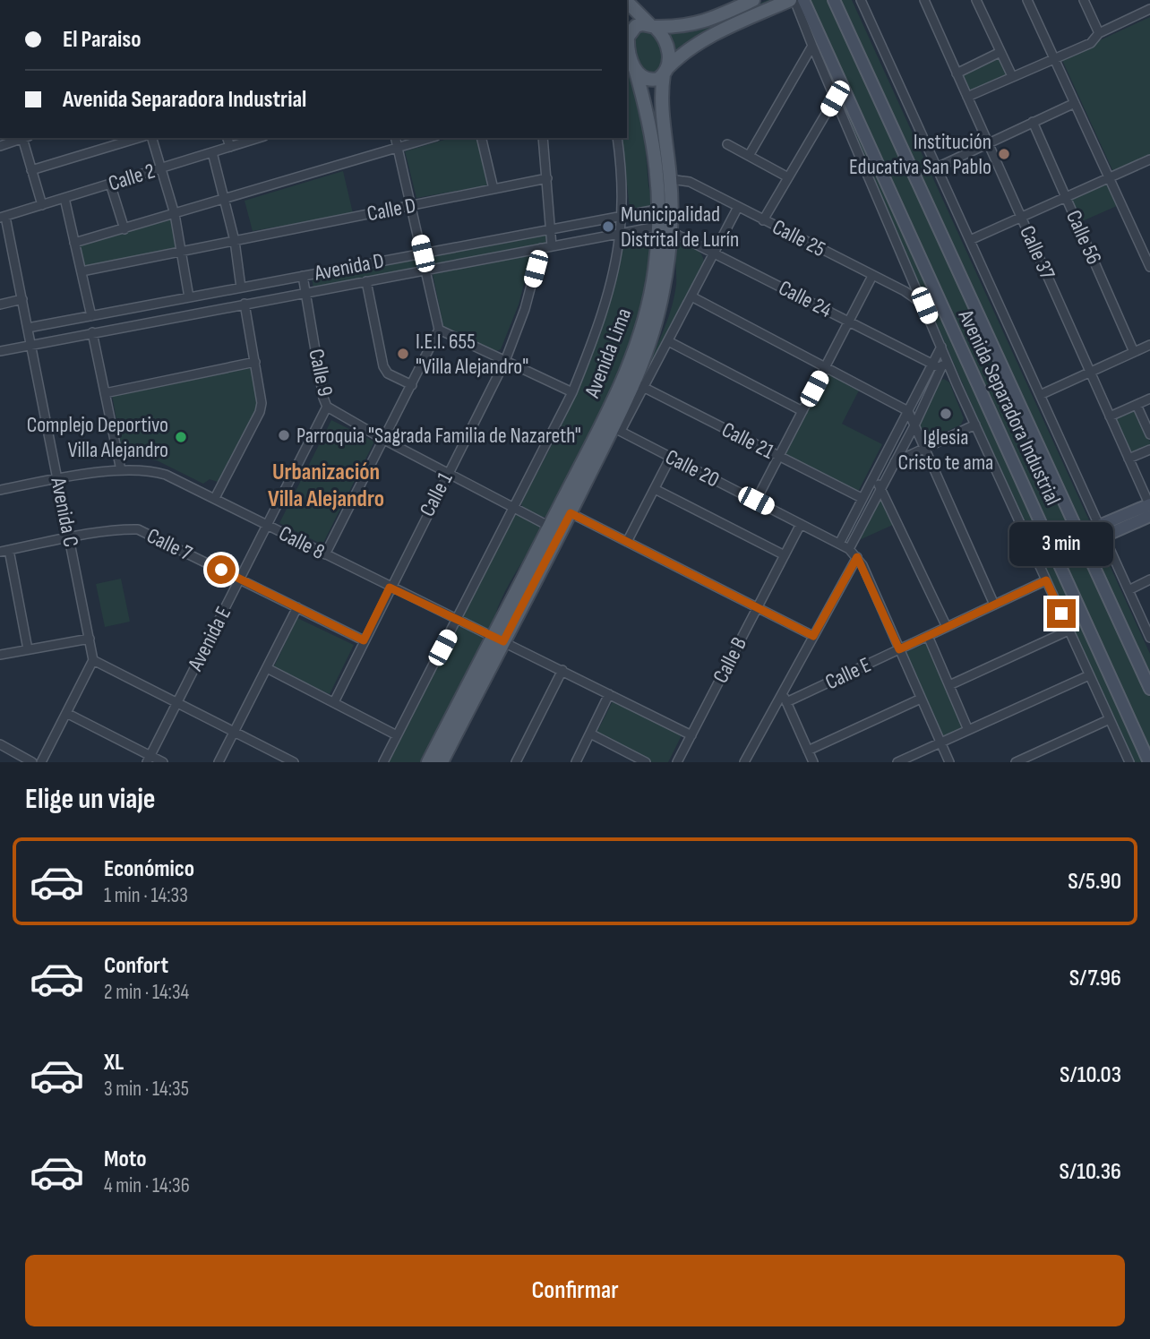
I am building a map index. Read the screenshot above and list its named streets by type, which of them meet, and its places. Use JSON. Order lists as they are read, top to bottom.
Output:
{
  "streets": {
    "main road": ["Avenida Lima", "Avenida Separadora Industrial"],
    "street": [
      "Calle 2",
      "Calle D",
      "Calle 56",
      "Calle 25",
      "Calle 37",
      "Avenida D",
      "Calle 24",
      "Calle 9",
      "Calle 21",
      "Calle 20",
      "Calle 1",
      "Avenida C",
      "Calle 8",
      "Calle 7",
      "Avenida E",
      "Calle B",
      "Calle E"
    ]
  },
  "crossings": [
    ["Calle 2", "Avenida C"],
    ["Calle 25", "Avenida Lima"],
    ["Calle 25", "Avenida Separadora Industrial"],
    ["Avenida D", "Calle 24"],
    ["Avenida D", "Avenida Lima"],
    ["Avenida D", "Calle 9"],
    ["Avenida D", "Calle 1"],
    ["Avenida D", "Avenida C"],
    ["Calle 24", "Avenida Lima"],
    ["Avenida Lima", "Calle 9"],
    ["Avenida Lima", "Calle 21"],
    ["Avenida Lima", "Calle 20"],
    ["Avenida Lima", "Calle 8"],
    ["Calle 9", "Calle 1"],
    ["Calle 9", "Avenida E"],
    ["Avenida Separadora Industrial", "Calle E"],
    ["Calle 20", "Calle B"],
    ["Calle 1", "Calle 8"],
    ["Calle 1", "Calle 7"],
    ["Avenida C", "Calle 8"],
    ["Avenida C", "Calle 7"],
    ["Calle 8", "Avenida E"],
    ["Calle 8", "Calle B"],
    ["Calle 7", "Avenida E"]
  ],
  "districts": ["Urbanización Villa Alejandro"],
  "places": [
    "Institución Educativa San Pablo",
    "Municipalidad Distrital de Lurín",
    "I.E.I. 655 \"Villa Alejandro\"",
    "Iglesia Cristo te ama",
    "Parroquia \"Sagrada Familia de Nazareth\"",
    "Complejo Deportivo Villa Alejandro"
  ],
  "page": {
    "banner": ["El Paraiso", "Avenida Separadora Industrial"],
    "bubble": "3 min",
    "heading": "Elige un viaje",
    "list": [
      {
        "name": "Económico",
        "note": "1 min · 14:33",
        "value": "S/5.90"
      },
      {
        "name": "Confort",
        "note": "2 min · 14:34",
        "value": "S/7.96"
      },
      {
        "name": "XL",
        "note": "3 min · 14:35",
        "value": "S/10.03"
      },
      {
        "name": "Moto",
        "note": "4 min · 14:36",
        "value": "S/10.36"
      }
    ],
    "buttons": "Confirmar"
  }
}
